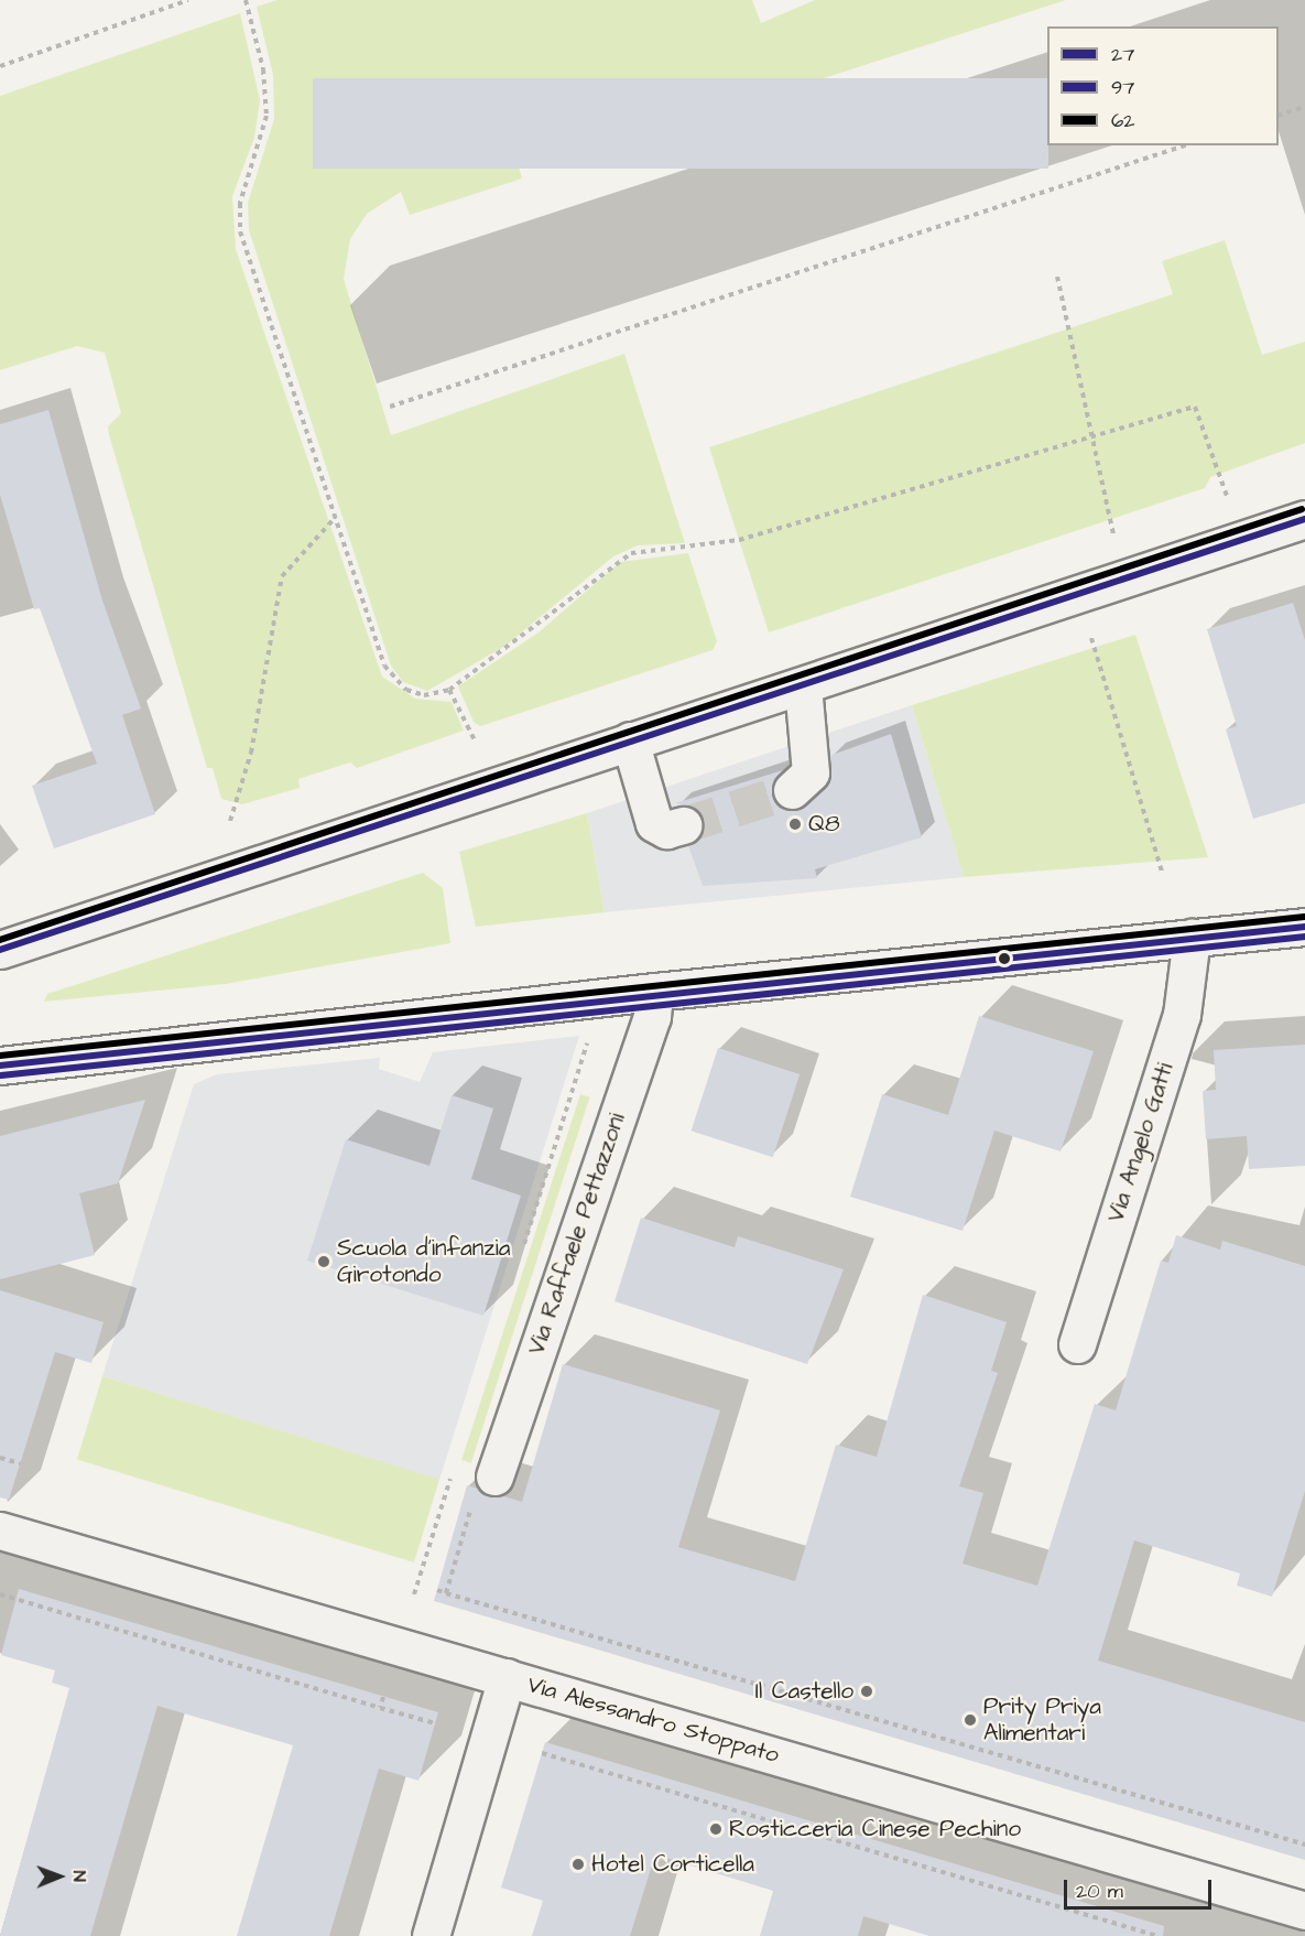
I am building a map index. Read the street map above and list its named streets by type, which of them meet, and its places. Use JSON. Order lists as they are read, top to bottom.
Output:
{
  "streets": {
    "street": ["Via Angelo Gatti", "Via Raffaele Pettazzoni", "Via Alessandro Stoppato"]
  },
  "places": [
    "Q8",
    "Scuola d'infanzia Girotondo",
    "Il Castello",
    "Prity Priya Alimentari",
    "Rosticceria Cinese Pechino",
    "Hotel Corticella"
  ],
  "lines": ["transit line 62", "transit line 27", "transit line 97"],
  "legend": ["27", "97", "62"],
  "scale_bar": "20 m",
  "north": "right"
}
